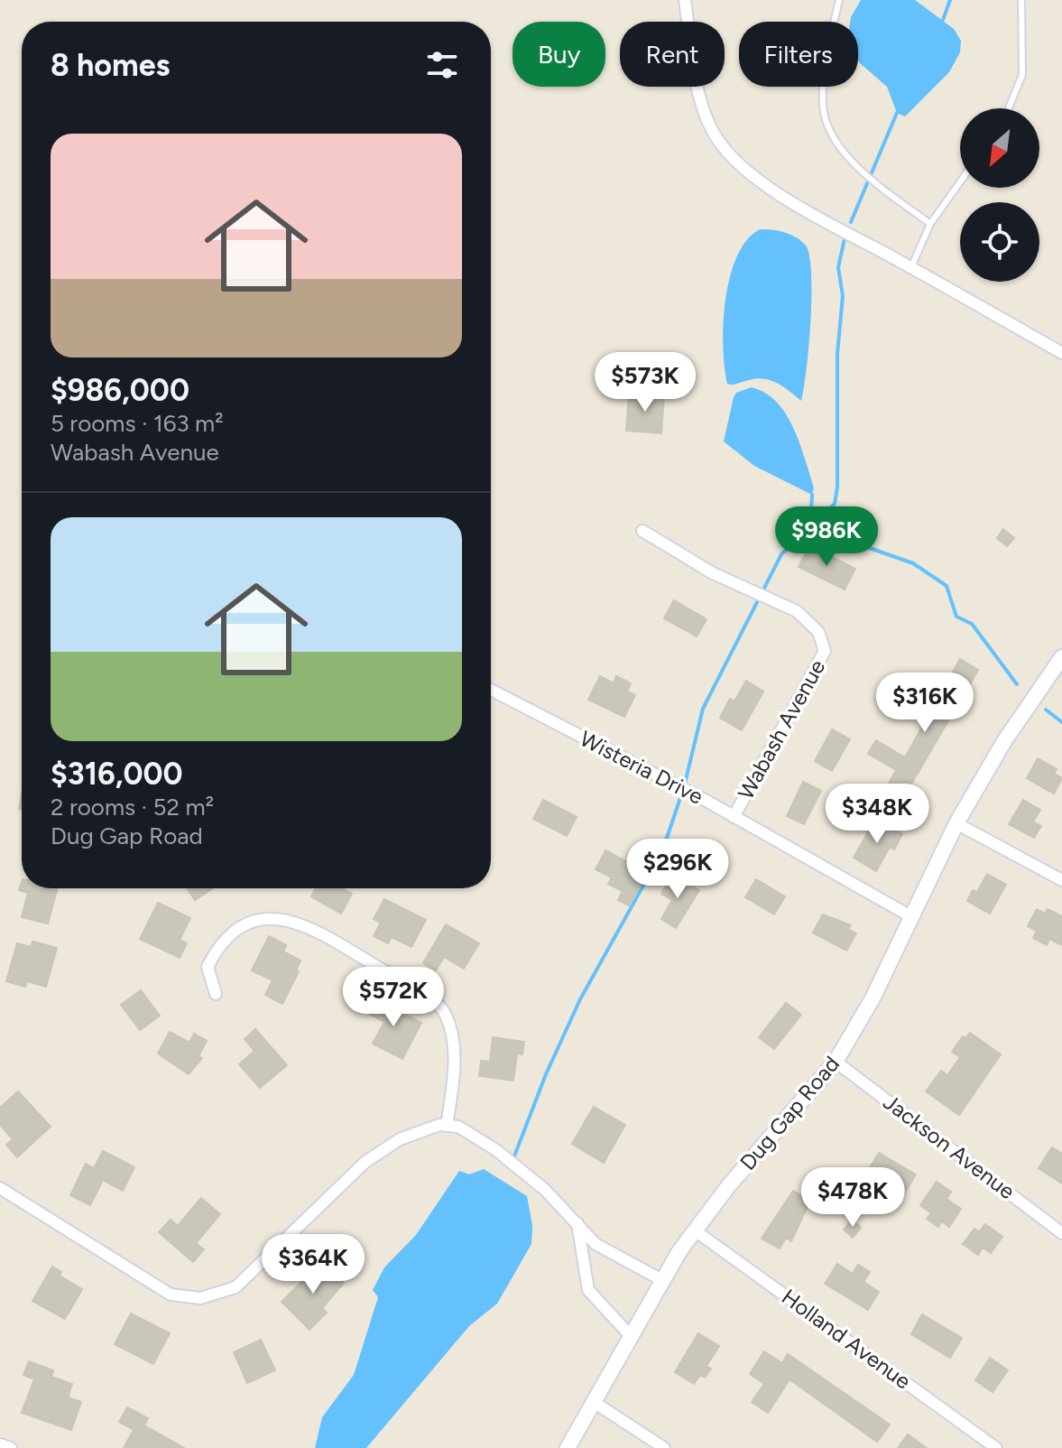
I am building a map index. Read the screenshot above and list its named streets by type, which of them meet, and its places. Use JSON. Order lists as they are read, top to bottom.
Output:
{
  "streets": {
    "street": [
      "Wabash Avenue",
      "Wisteria Drive",
      "Dug Gap Road",
      "Jackson Avenue",
      "Holland Avenue"
    ]
  },
  "crossings": [
    ["Wabash Avenue", "Wisteria Drive"],
    ["Wisteria Drive", "Dug Gap Road"],
    ["Dug Gap Road", "Jackson Avenue"],
    ["Dug Gap Road", "Holland Avenue"]
  ],
  "north": "bottom left",
  "page": {
    "chip": ["Buy", "Rent", "Filters"],
    "heading": "8 homes",
    "list": [
      {
        "name": "$986,000",
        "note": "5 rooms · 163 m² · Wabash Avenue"
      },
      {
        "name": "$316,000",
        "note": "2 rooms · 52 m² · Dug Gap Road"
      }
    ],
    "price": [
      "$573K",
      "$986K",
      "$316K",
      "$348K",
      "$296K",
      "$572K",
      "$478K",
      "$364K"
    ]
  }
}
